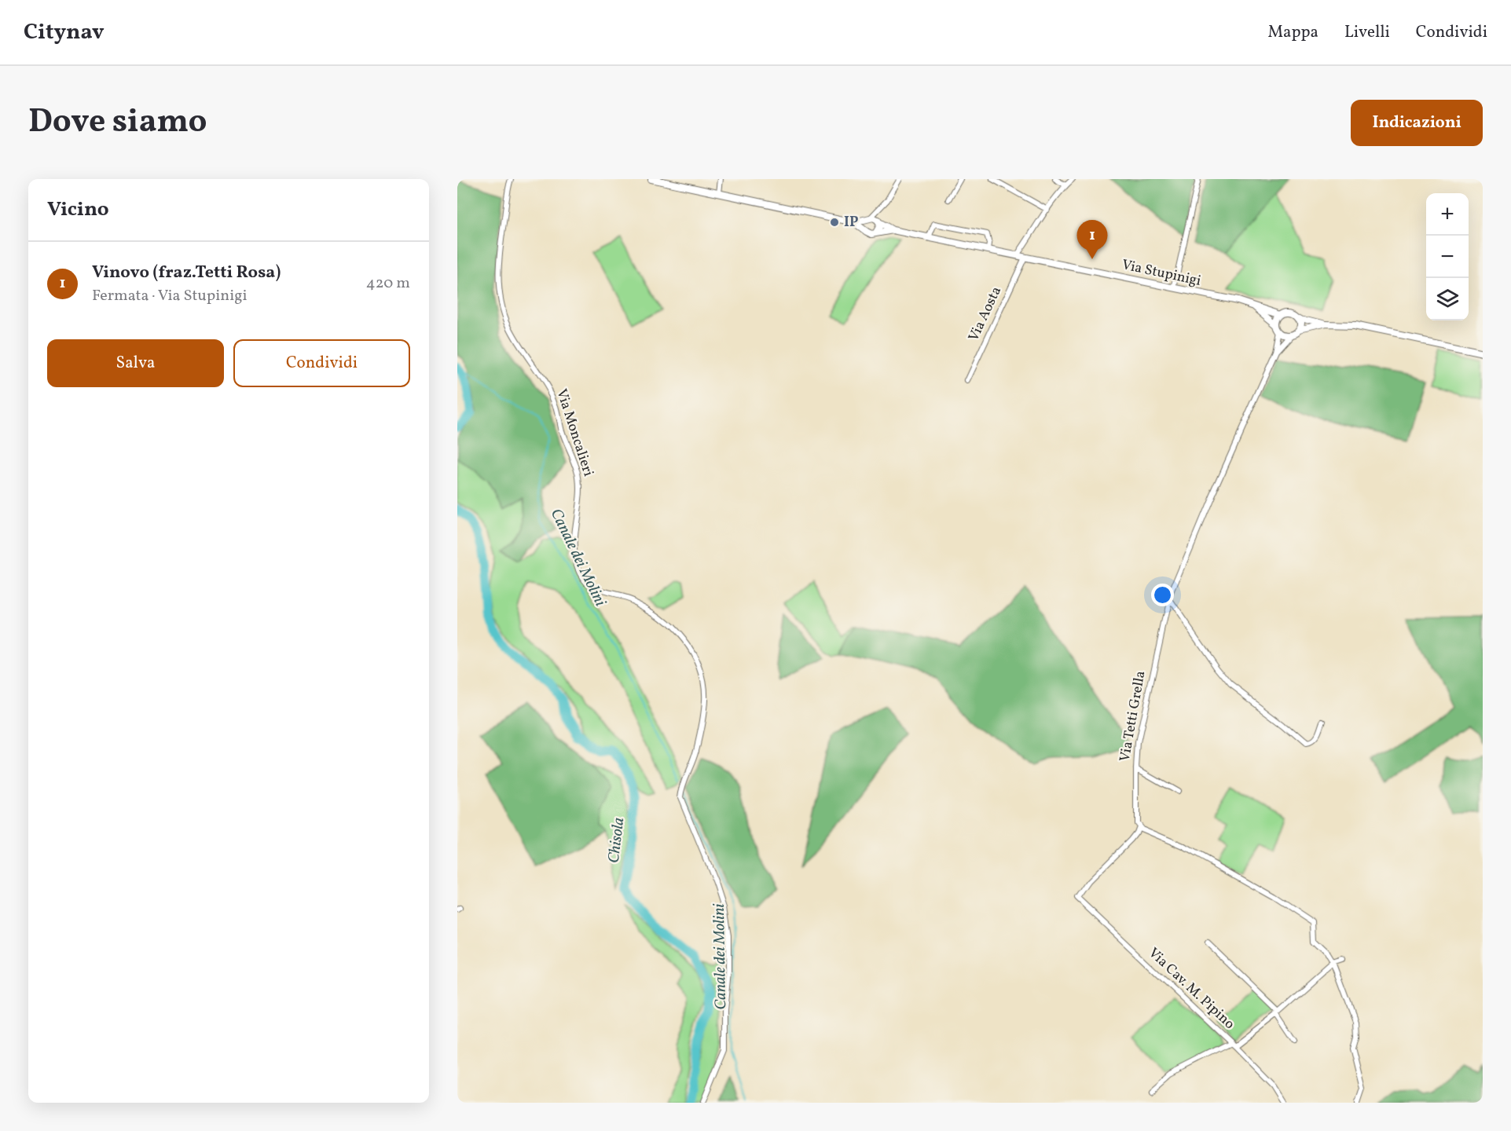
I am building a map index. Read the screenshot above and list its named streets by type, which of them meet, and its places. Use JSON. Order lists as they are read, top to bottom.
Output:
{
  "streets": {
    "street": [
      "Via Stupinigi",
      "Via Aosta",
      "Via Moncalieri",
      "Via Tetti Grella",
      "Via Cav. M. Pipino"
    ]
  },
  "crossings": [
    ["Via Stupinigi", "Via Aosta"],
    ["Via Stupinigi", "Via Tetti Grella"],
    ["Via Tetti Grella", "Via Cav. M. Pipino"]
  ],
  "water": ["Canale dei Molini", "Chisola"],
  "places": ["IP"],
  "page": {
    "header": "Citynav",
    "nav": ["Mappa", "Livelli", "Condividi"],
    "title": "Dove siamo",
    "buttons": [
      "Indicazioni",
      ["Salva", "Condividi"]
    ],
    "heading": "Vicino",
    "map_buttons": ["+", "−"],
    "pins": "1",
    "list": [
      {
        "mark": "1",
        "name": "Vinovo (fraz.Tetti Rosa)",
        "note": "Fermata · Via Stupinigi",
        "value": "420 m"
      }
    ]
  }
}
